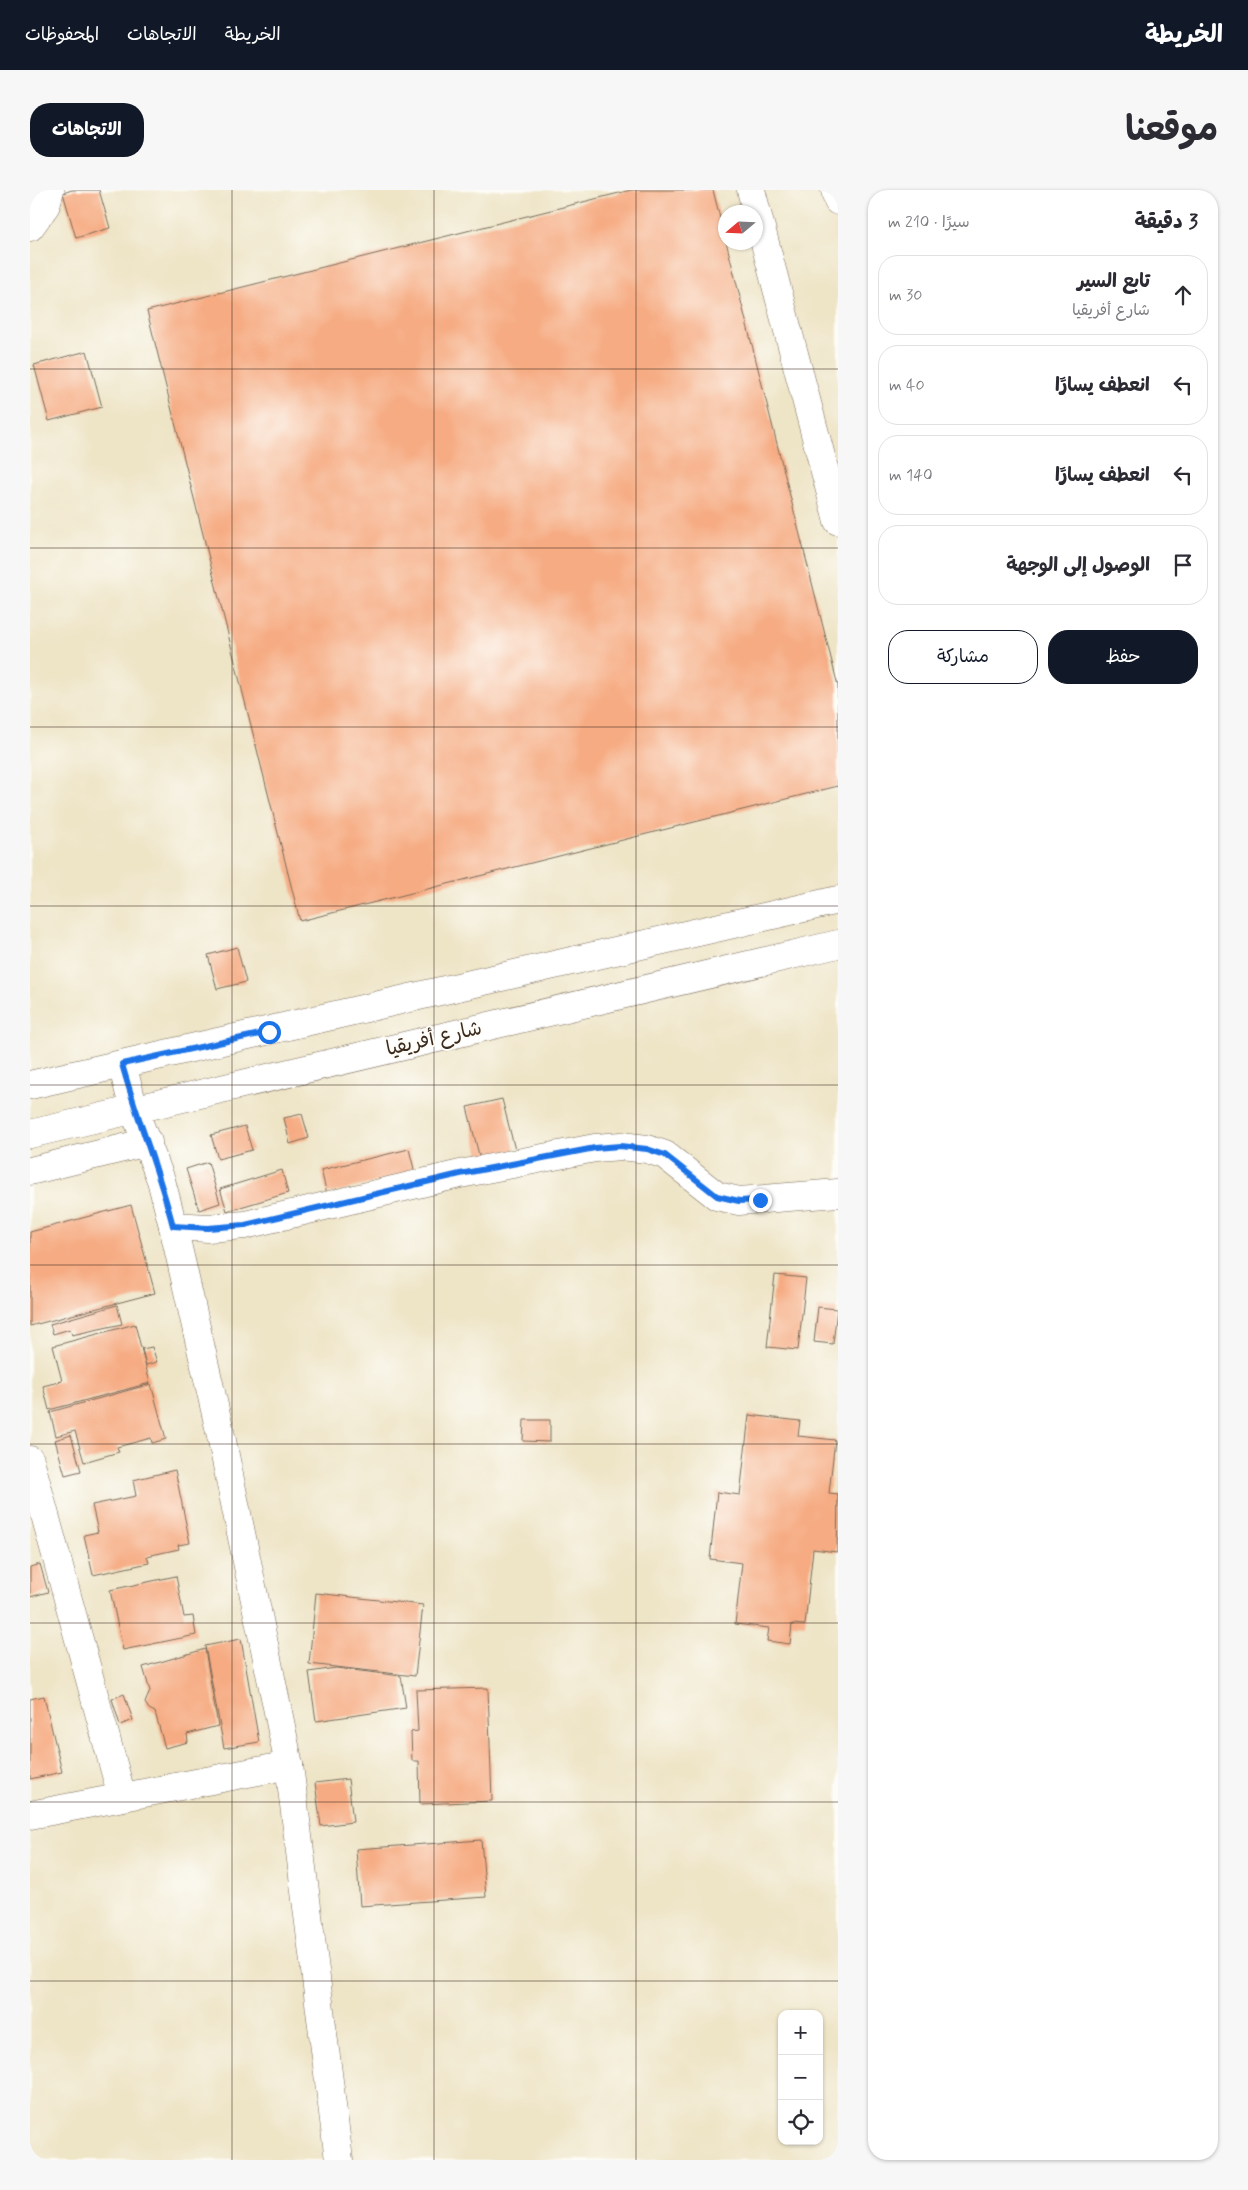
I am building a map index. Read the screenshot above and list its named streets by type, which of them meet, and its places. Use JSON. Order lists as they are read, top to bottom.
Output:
{
  "streets": {
    "street": ["شارع أفريقيا"]
  },
  "north": "left",
  "page": {
    "header": "الخريطة",
    "nav": ["الخريطة", "الاتجاهات", "المحفوظات"],
    "title": "موقعنا",
    "buttons": [
      "الاتجاهات",
      ["حفظ", "مشاركة"]
    ],
    "heading": ["3 دقيقة", "سيرًا · 210 m"],
    "list": [
      ["تابع السير", "شارع أفريقيا", "30 m"],
      ["انعطف يسارًا", "40 m"],
      ["انعطف يسارًا", "140 m"],
      "الوصول إلى الوجهة"
    ],
    "map_buttons": ["+", "−"]
  }
}
